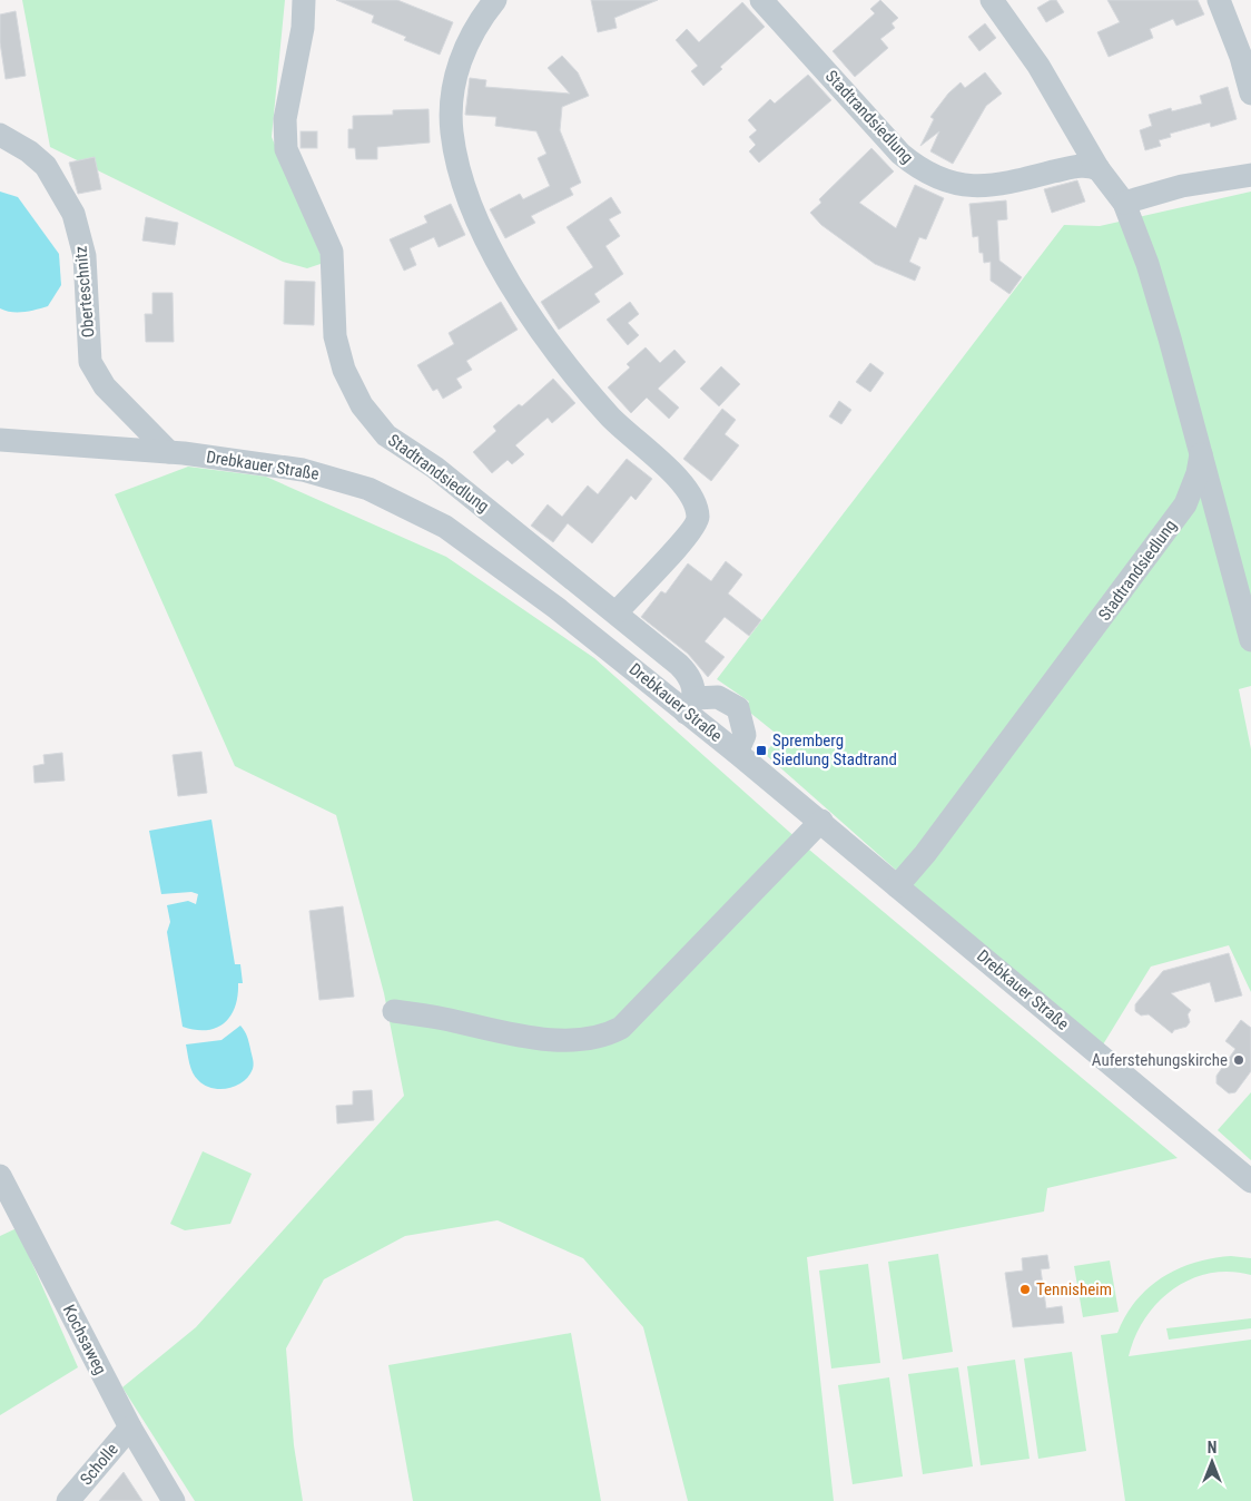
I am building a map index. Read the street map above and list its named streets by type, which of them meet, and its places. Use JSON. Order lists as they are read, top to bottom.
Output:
{
  "streets": {
    "street": [
      "Stadtrandsiedlung",
      "Oberteschnitz",
      "Drebkauer Straße",
      "Kochsaweg",
      "Scholle"
    ]
  },
  "crossings": [
    ["Stadtrandsiedlung", "Drebkauer Straße"],
    ["Oberteschnitz", "Drebkauer Straße"],
    ["Kochsaweg", "Scholle"]
  ],
  "places": {
    "transit": ["Spremberg Siedlung Stadtrand"],
    "other": ["Auferstehungskirche", "Tennisheim"]
  },
  "north": "top"
}
